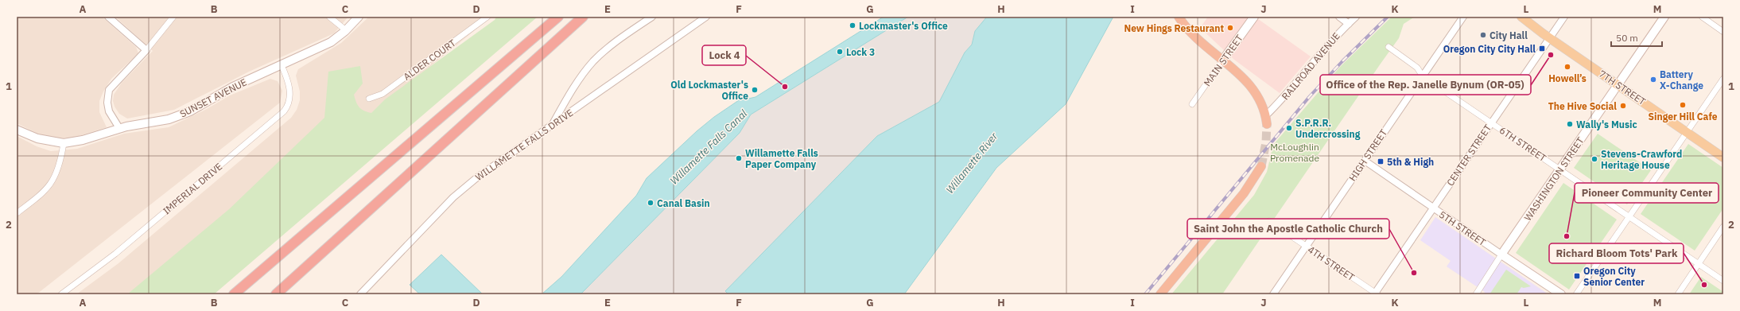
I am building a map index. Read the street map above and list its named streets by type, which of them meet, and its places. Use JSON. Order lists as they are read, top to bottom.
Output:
{
  "streets": {
    "main road": [
      "MAIN STREET",
      "7TH STREET",
      "SUNSET AVENUE",
      "WASHINGTON STREET",
      "5TH STREET"
    ],
    "street": [
      "ALDER COURT",
      "RAILROAD AVENUE",
      "6TH STREET",
      "WILLAMETTE FALLS DRIVE",
      "HIGH STREET",
      "CENTER STREET",
      "IMPERIAL DRIVE",
      "4TH STREET"
    ]
  },
  "crossings": [
    ["7TH STREET", "CENTER STREET"],
    ["7TH STREET", "WASHINGTON STREET"],
    ["SUNSET AVENUE", "IMPERIAL DRIVE"],
    ["6TH STREET", "HIGH STREET"],
    ["6TH STREET", "CENTER STREET"],
    ["6TH STREET", "WASHINGTON STREET"],
    ["HIGH STREET", "5TH STREET"],
    ["HIGH STREET", "4TH STREET"],
    ["CENTER STREET", "5TH STREET"],
    ["CENTER STREET", "4TH STREET"],
    ["WASHINGTON STREET", "5TH STREET"]
  ],
  "water": ["Willamette Falls Canal", "Willamette River"],
  "parks": ["McLoughlin Promenade"],
  "places": {
    "other": [
      "Lockmaster's Office",
      "New Hings Restaurant",
      "City Hall",
      "Lock 3",
      "Office of the Rep. Janelle Bynum (OR-05)",
      "Howell’s",
      "Battery X-Change",
      "Lock 4",
      "Old Lockmaster's Office",
      "Singer Hill Cafe",
      "The Hive Social",
      "Wally's Music",
      "S.P.R.R. Undercrossing",
      "Willamette Falls Paper Company",
      "Stevens-Crawford Heritage House",
      "Canal Basin",
      "Pioneer Community Center",
      "Saint John the Apostle Catholic Church",
      "Richard Bloom Tots' Park"
    ],
    "transit": ["Oregon City City Hall", "5th & High", "Oregon City Senior Center"]
  },
  "scale_bar": "50 m",
  "grid": {
    "columns": [
      "A",
      "B",
      "C",
      "D",
      "E",
      "F",
      "G",
      "H",
      "I",
      "J",
      "K",
      "L",
      "M"
    ],
    "rows": ["1", "2"]
  }
}
